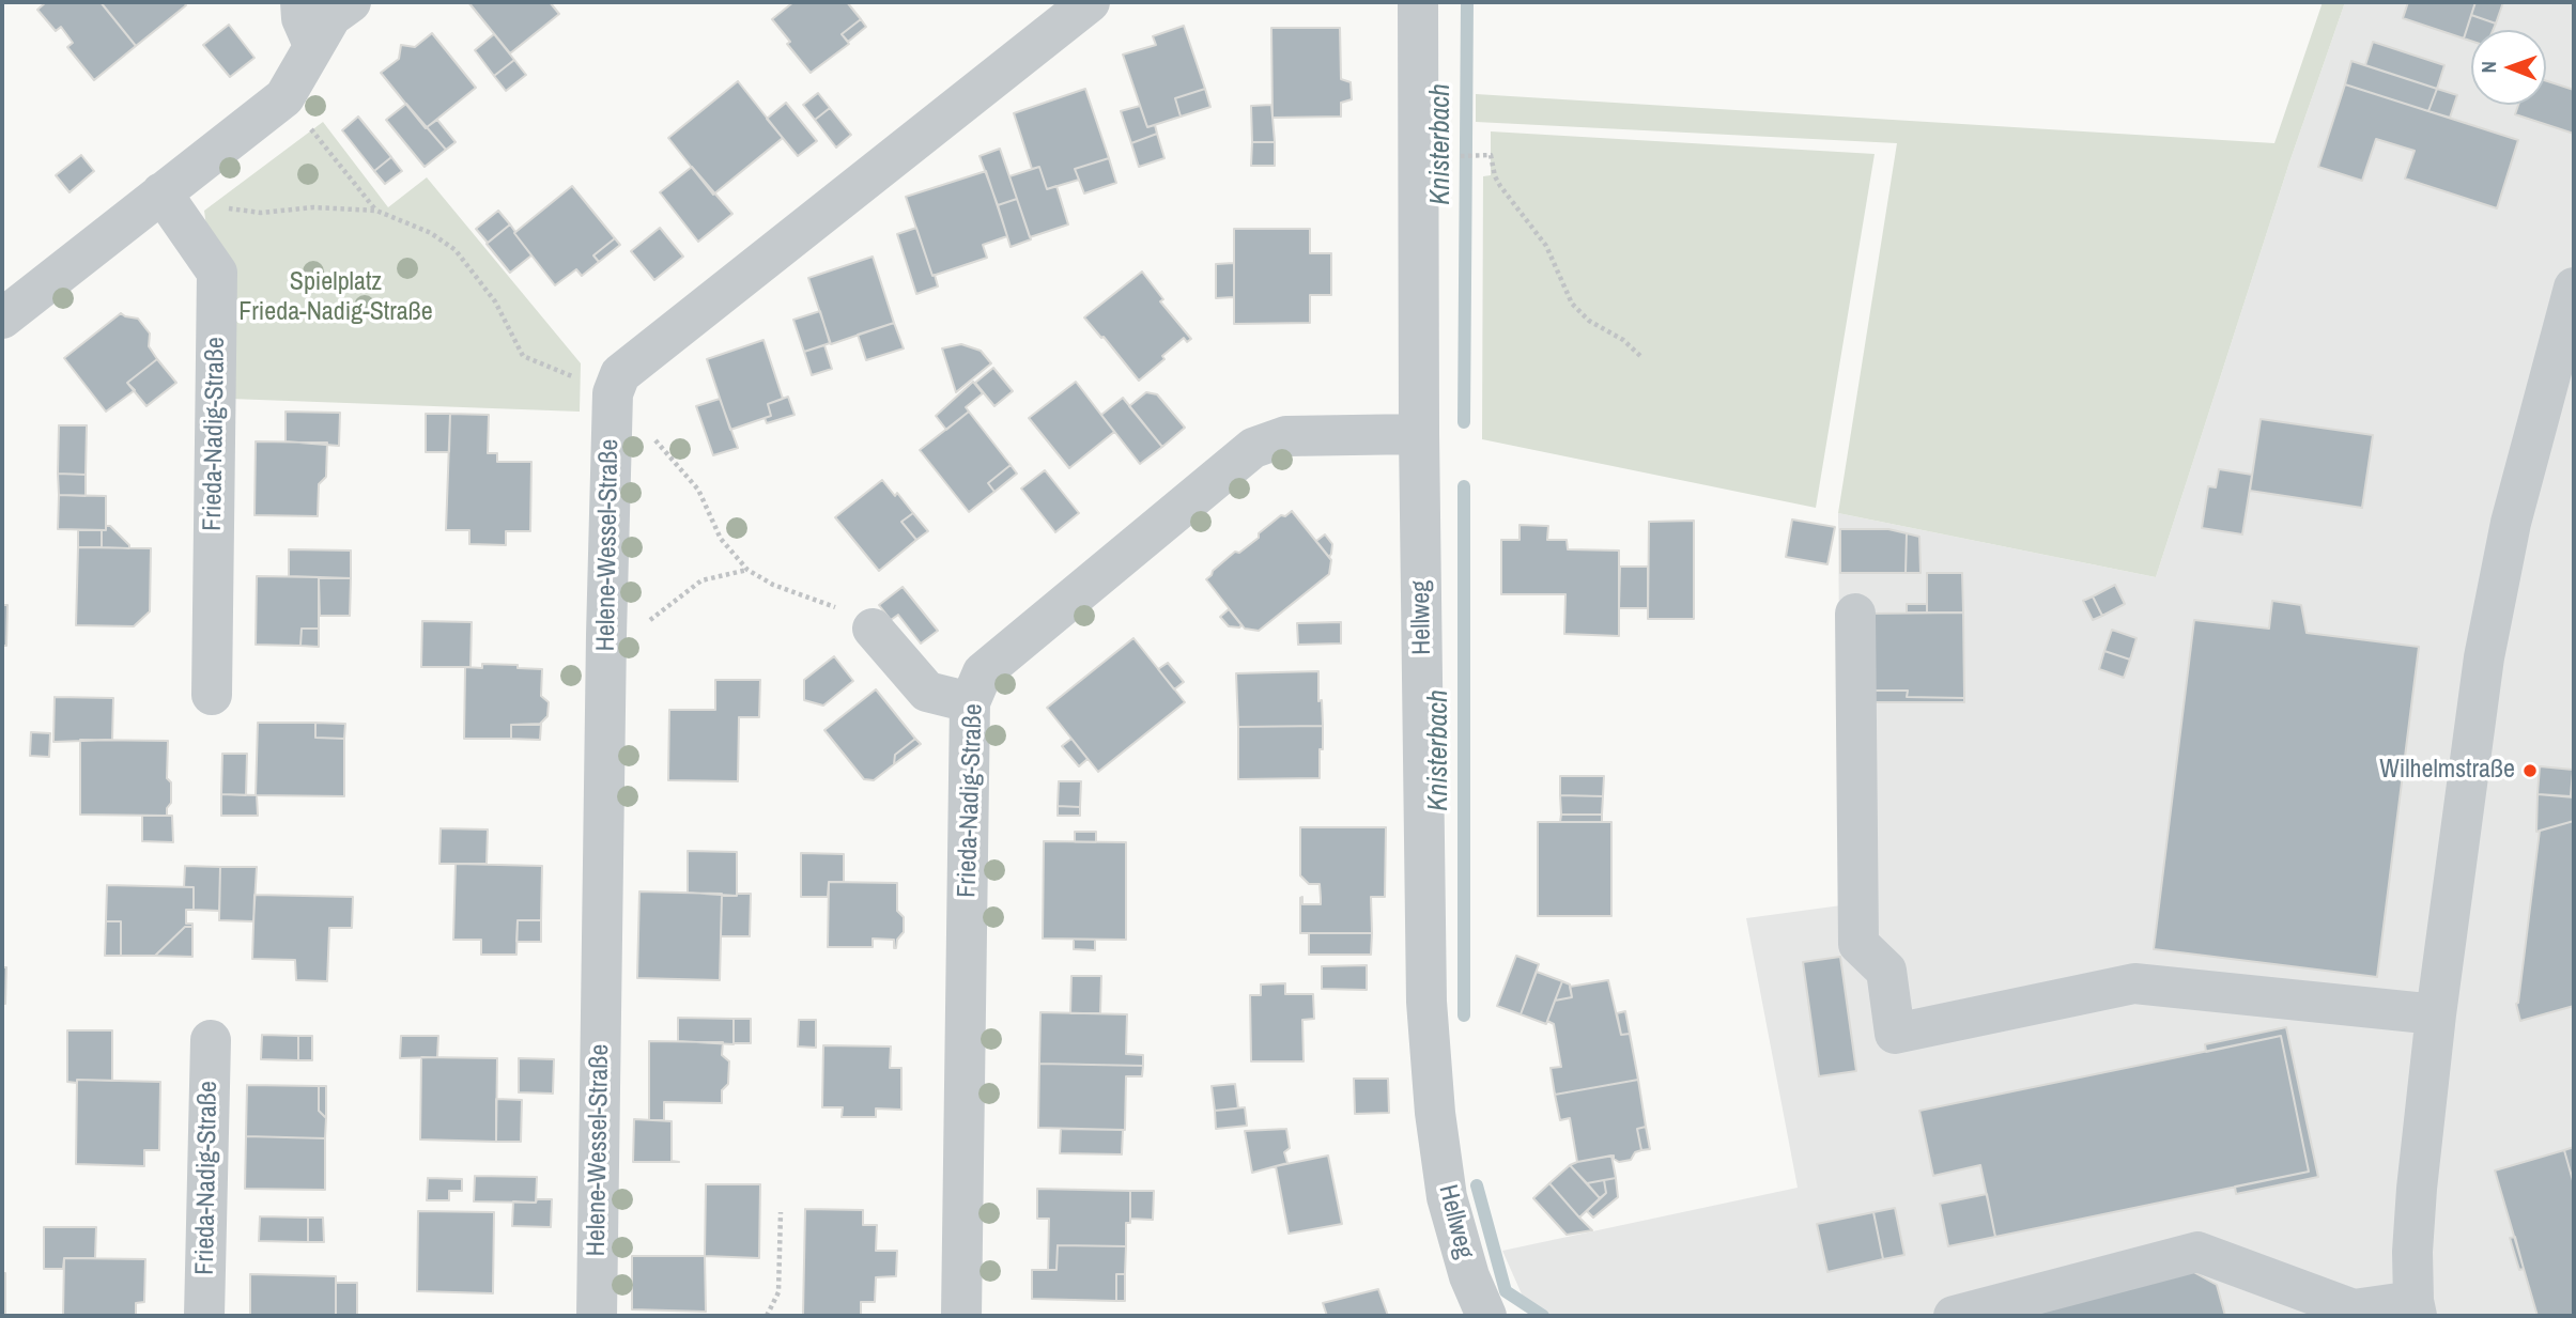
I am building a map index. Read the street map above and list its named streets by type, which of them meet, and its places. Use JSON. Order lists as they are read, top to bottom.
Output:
{
  "streets": {
    "street": ["Frieda-Nadig-Straße", "Helene-Wessel-Straße", "Hellweg"]
  },
  "crossings": [
    ["Frieda-Nadig-Straße", "Hellweg"]
  ],
  "water": ["Knisterbach"],
  "parks": ["Spielplatz Frieda-Nadig-Straße"],
  "places": ["Wilhelmstraße"],
  "north": "left"
}
